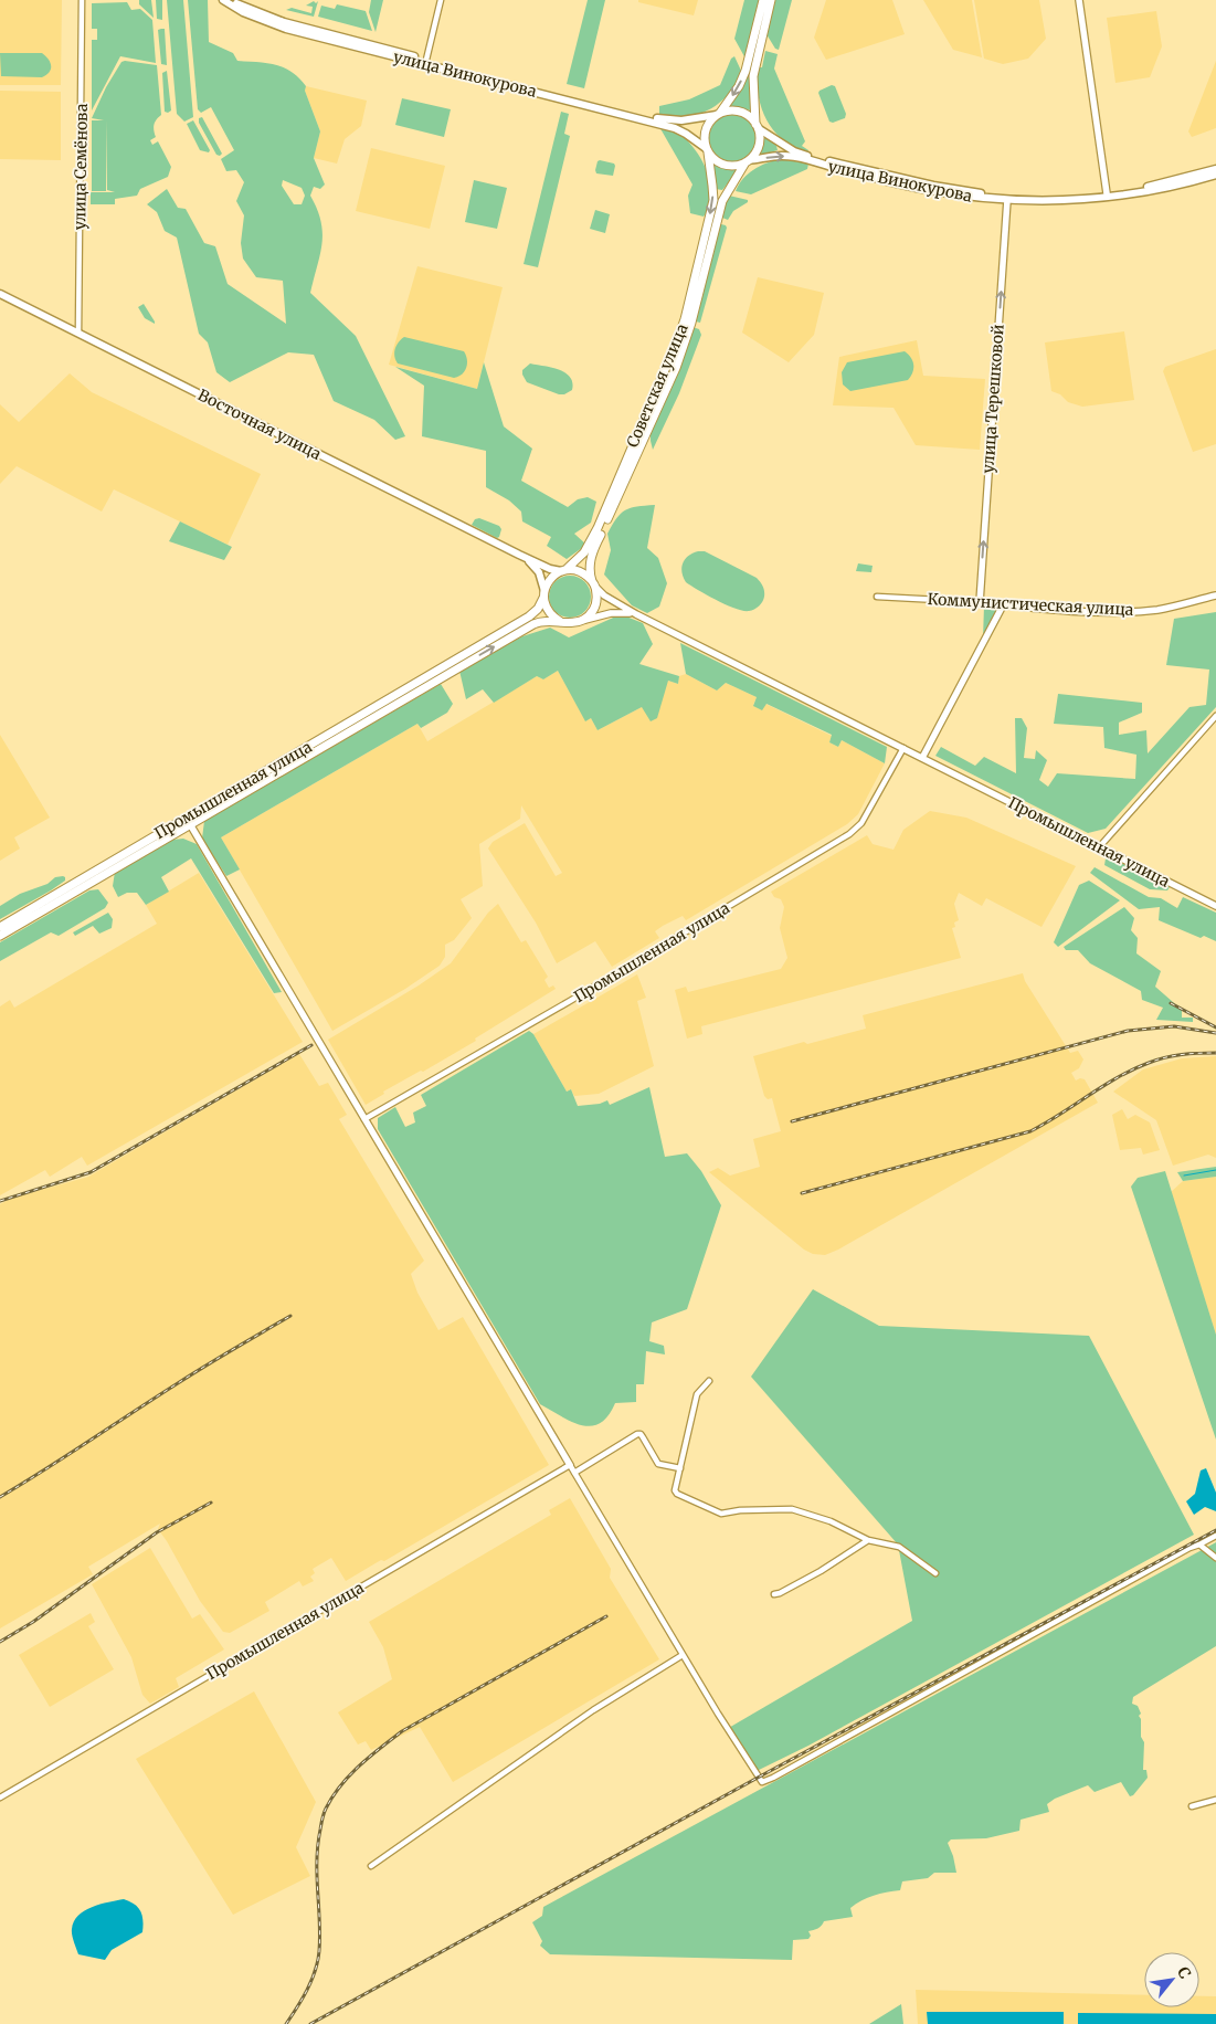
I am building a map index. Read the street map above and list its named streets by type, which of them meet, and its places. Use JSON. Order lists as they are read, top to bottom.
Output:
{
  "streets": {
    "main road": [
      "улица Винокурова",
      "Советская улица",
      "Восточная улица",
      "Промышленная улица"
    ],
    "street": ["улица Семёнова", "улица Терешковой", "Коммунистическая улица"]
  },
  "crossings": [
    ["улица Винокурова", "Советская улица"],
    ["улица Винокурова", "улица Терешковой"],
    ["улица Семёнова", "Восточная улица"],
    ["Советская улица", "Восточная улица"],
    ["Советская улица", "Промышленная улица"],
    ["улица Терешковой", "Коммунистическая улица"],
    ["Восточная улица", "Промышленная улица"]
  ],
  "one_way": ["улица Терешковой"],
  "north": "top right"
}
